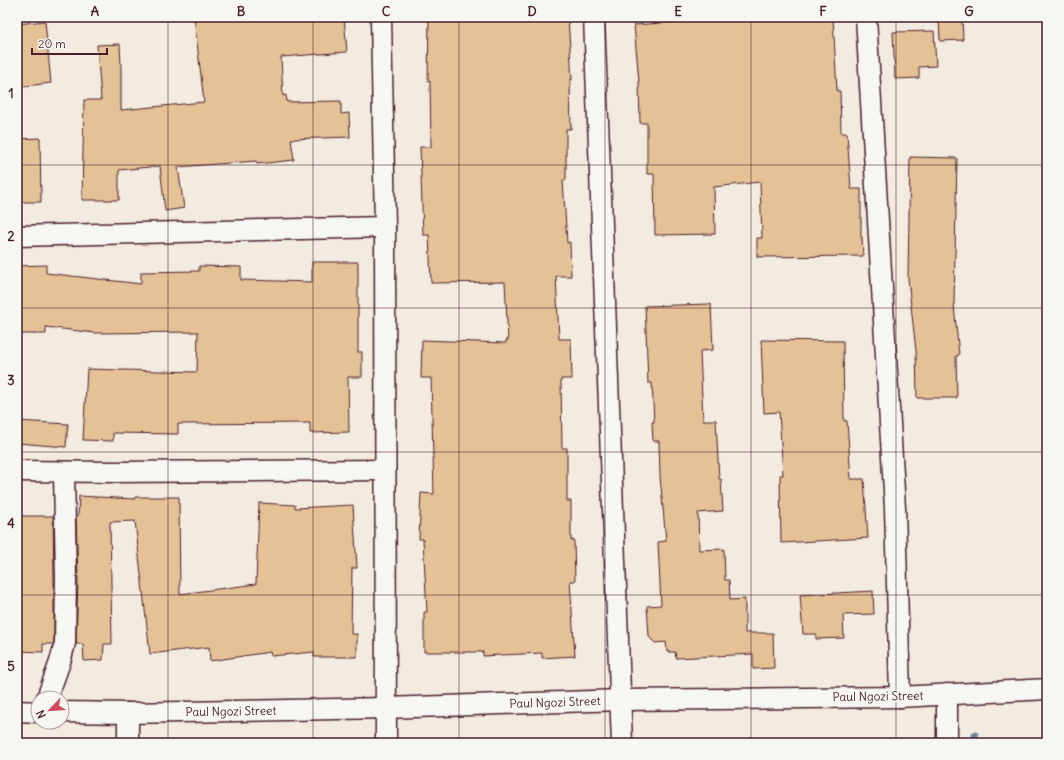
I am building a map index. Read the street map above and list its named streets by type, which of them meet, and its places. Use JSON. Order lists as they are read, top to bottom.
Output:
{
  "streets": {
    "street": ["Paul Ngozi Street"]
  },
  "scale_bar": "20 m",
  "north": "bottom left",
  "grid": {
    "columns": [
      "A",
      "B",
      "C",
      "D",
      "E",
      "F",
      "G"
    ],
    "rows": [
      "1",
      "2",
      "3",
      "4",
      "5"
    ]
  }
}
